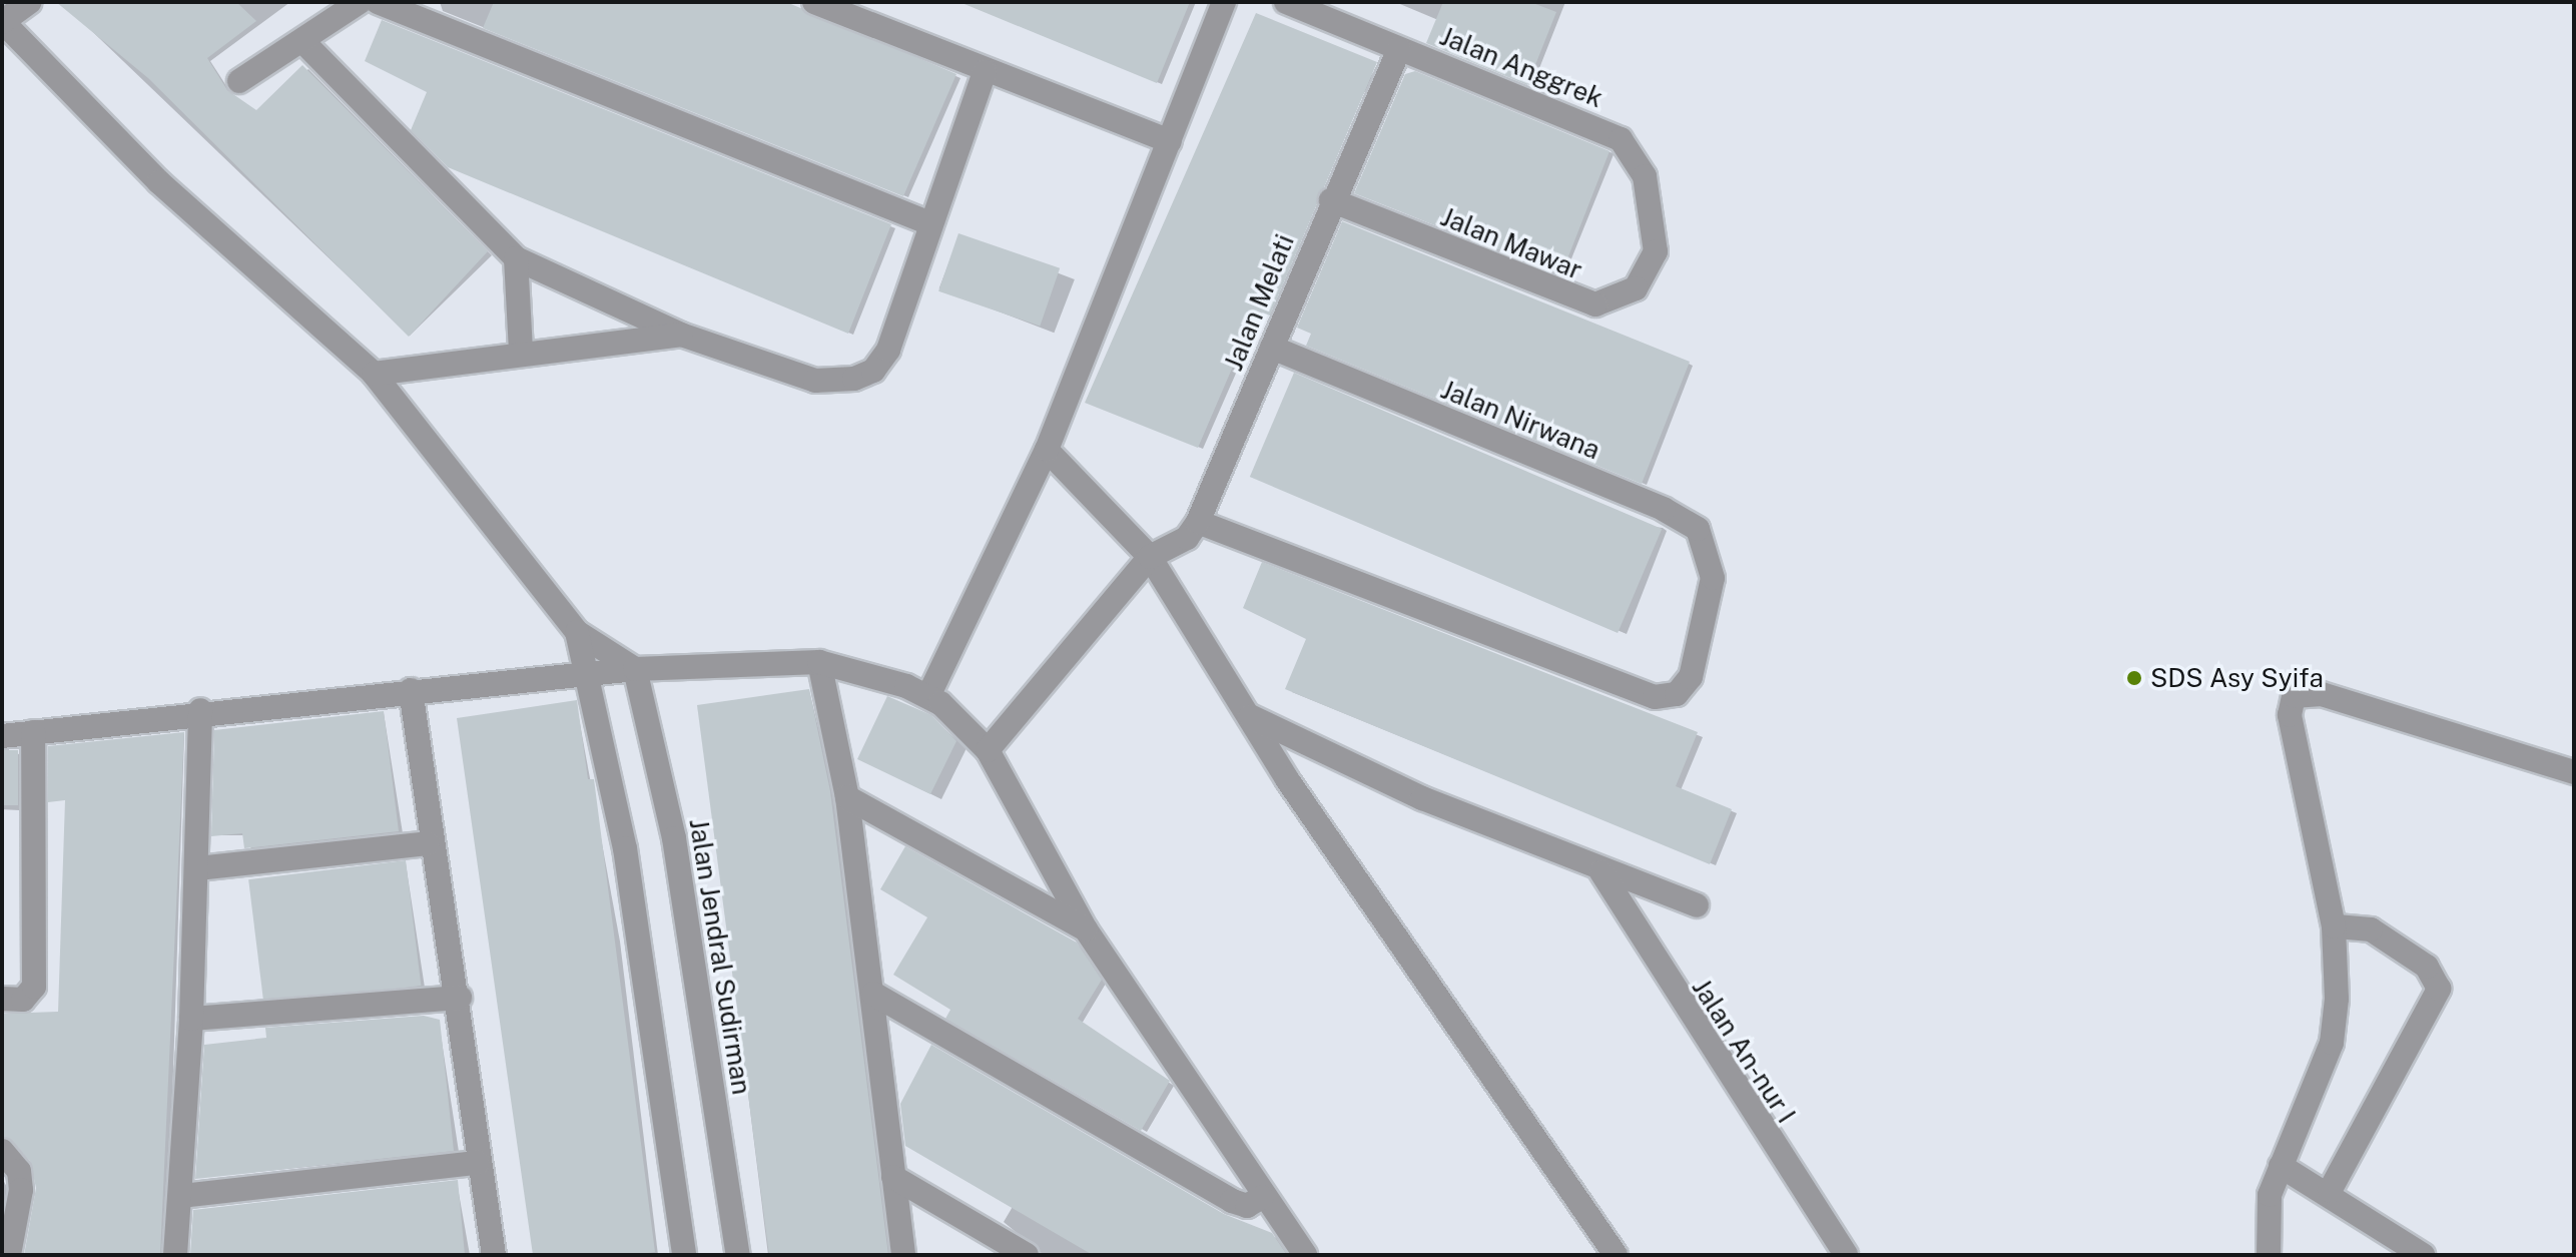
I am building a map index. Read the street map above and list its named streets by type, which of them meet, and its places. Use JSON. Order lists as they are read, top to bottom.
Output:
{
  "streets": {
    "street": [
      "Jalan Anggrek",
      "Jalan Mawar",
      "Jalan Melati",
      "Jalan Nirwana",
      "Jalan Jendral Sudirman",
      "Jalan An-nur I"
    ]
  },
  "crossings": [
    ["Jalan Anggrek", "Jalan Mawar"],
    ["Jalan Anggrek", "Jalan Melati"],
    ["Jalan Mawar", "Jalan Melati"],
    ["Jalan Melati", "Jalan Nirwana"]
  ],
  "places": ["SDS Asy Syifa"]
}
